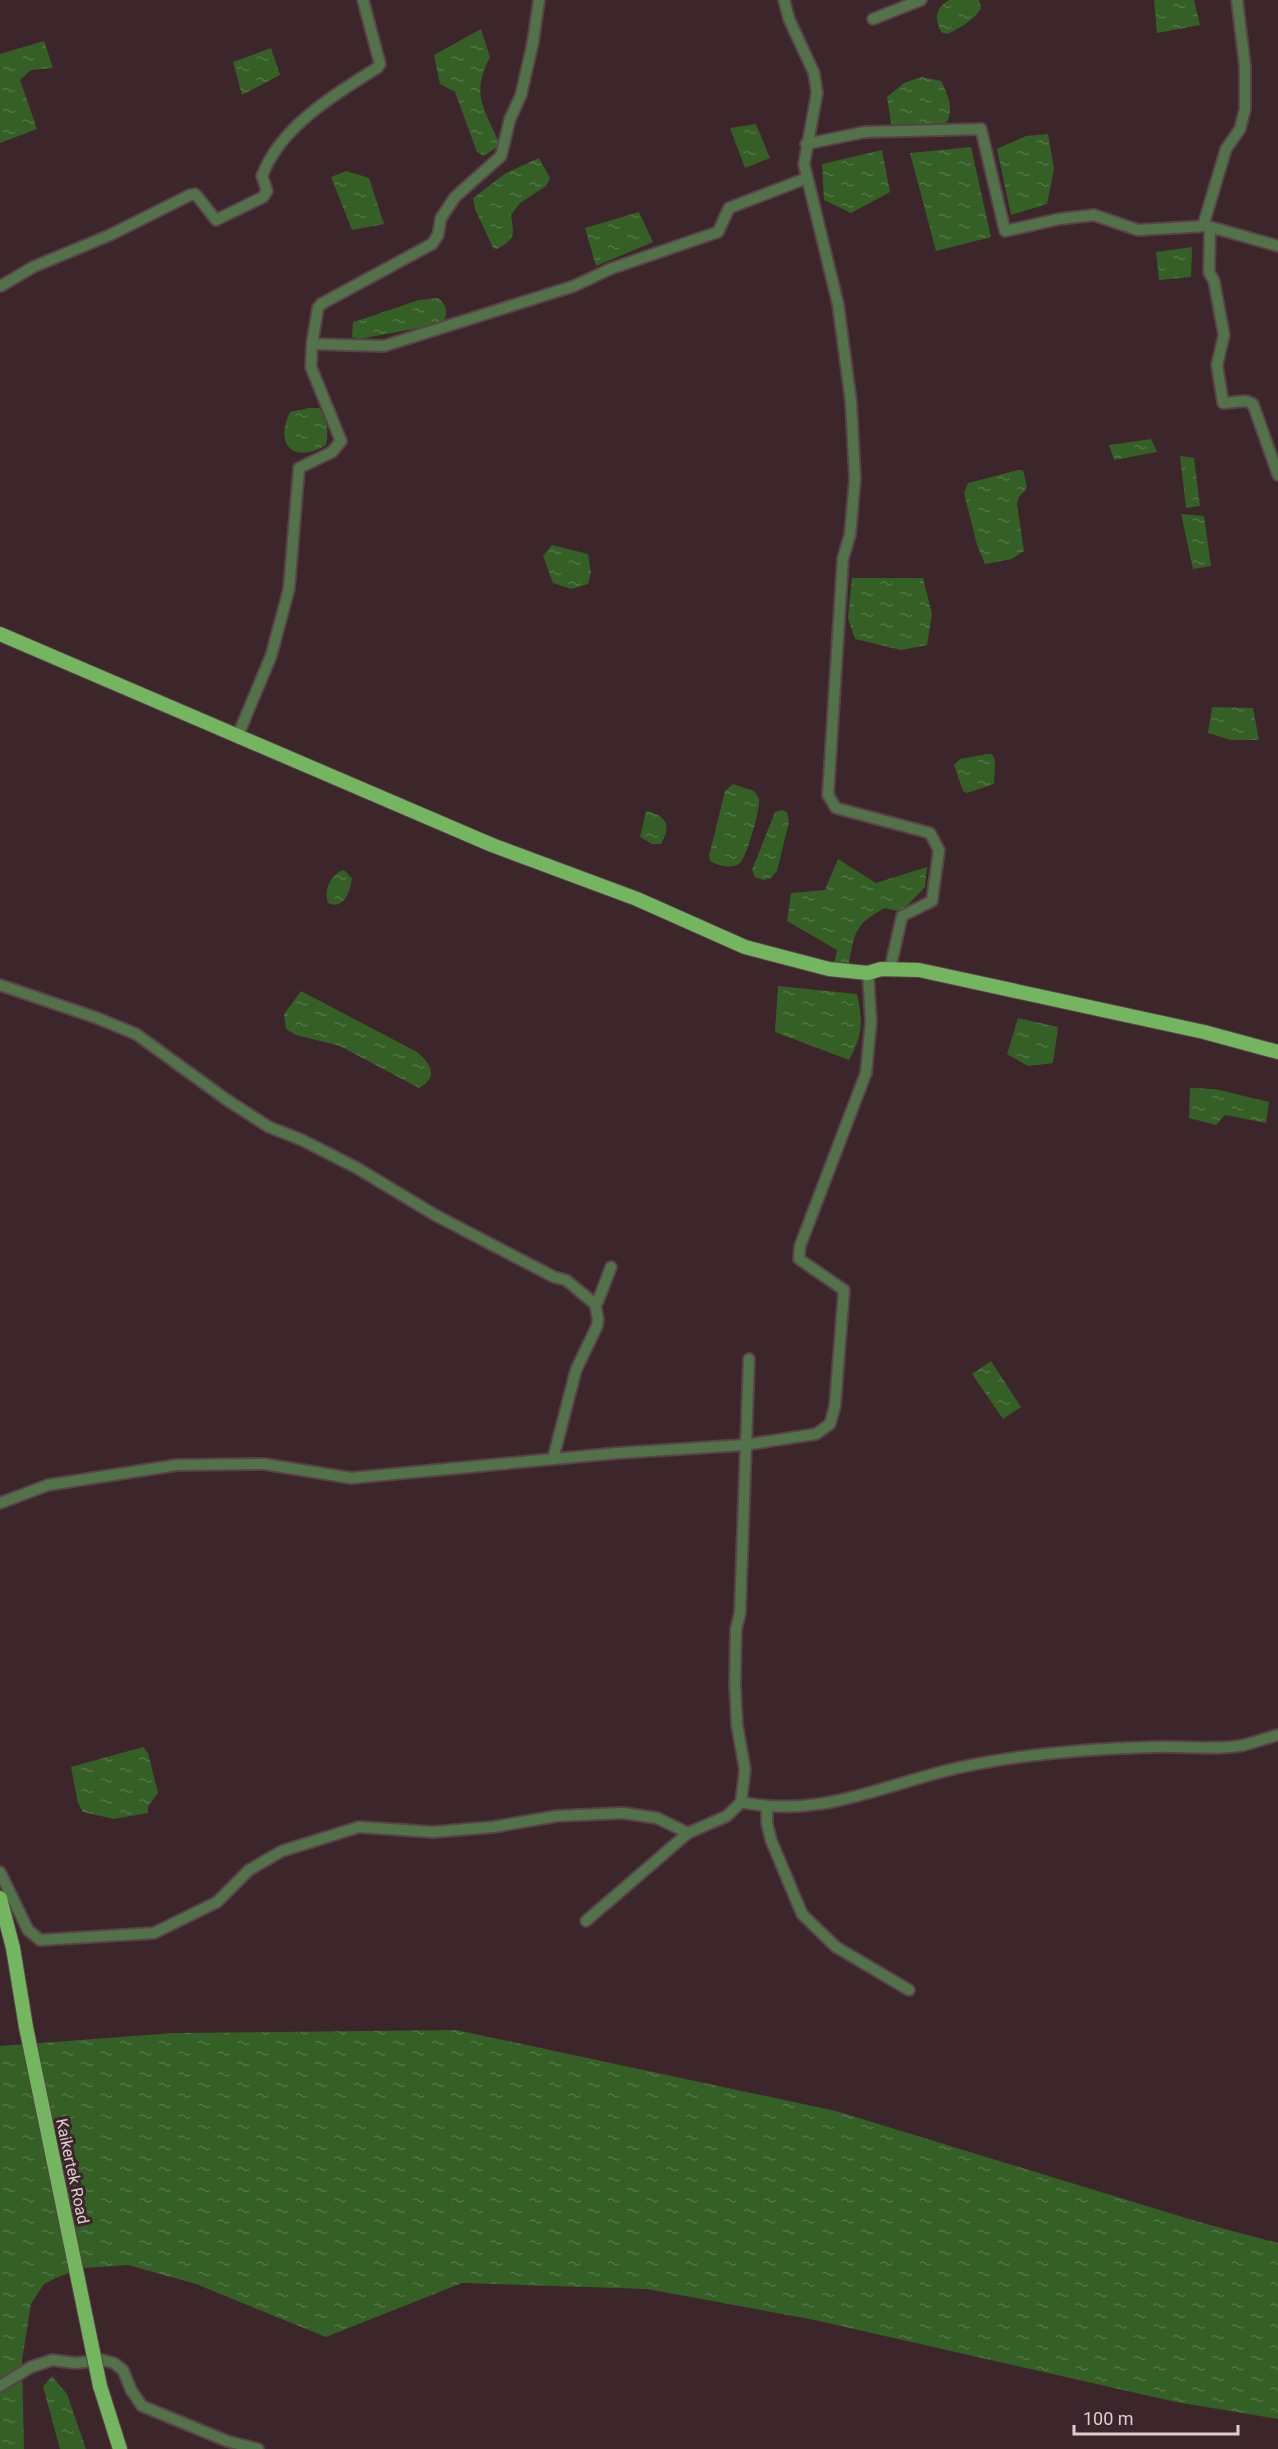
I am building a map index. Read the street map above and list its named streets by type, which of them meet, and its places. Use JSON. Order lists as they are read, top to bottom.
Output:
{
  "streets": {
    "main road": ["Kaikertek Road"]
  },
  "scale_bar": "100 m"
}
